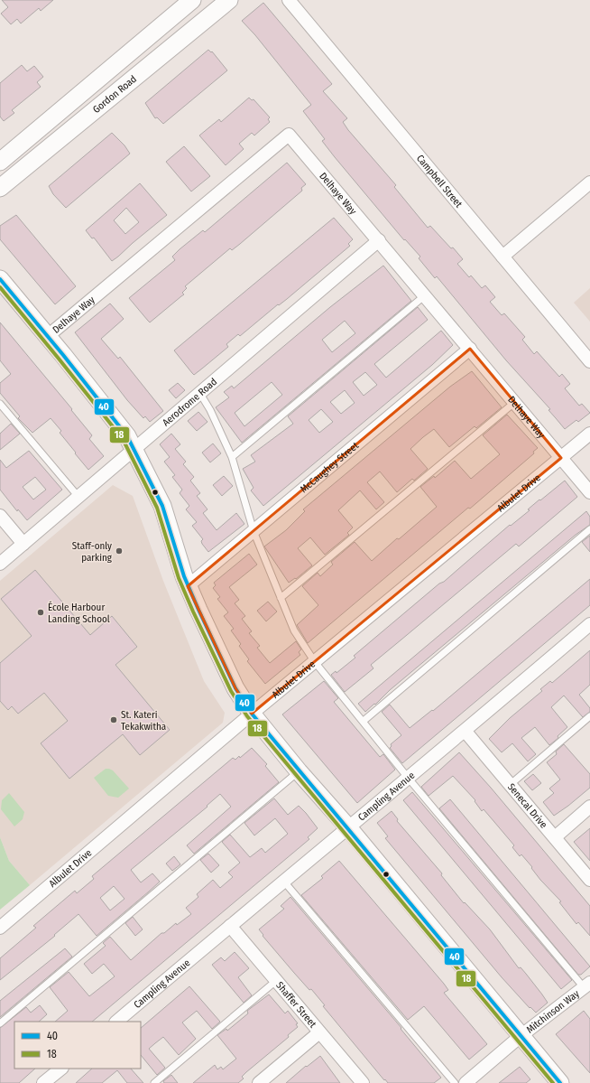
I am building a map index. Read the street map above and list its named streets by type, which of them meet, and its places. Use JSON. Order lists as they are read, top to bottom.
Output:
{
  "streets": {
    "street": [
      "Gordon Road",
      "Campbell Street",
      "Delhaye Way",
      "Aerodrome Road",
      "McCaughey Street",
      "Albulet Drive",
      "Campling Avenue",
      "Senecal Drive",
      "Shaffer Street",
      "Mitchinson Way"
    ]
  },
  "crossings": [
    ["Delhaye Way", "Aerodrome Road"],
    ["Delhaye Way", "McCaughey Street"],
    ["Delhaye Way", "Albulet Drive"],
    ["Campling Avenue", "Senecal Drive"],
    ["Campling Avenue", "Shaffer Street"]
  ],
  "places": ["Staff-only parking", "École Harbour Landing School", "St. Kateri Tekakwitha"],
  "lines": ["transit line 40", "transit line 18"],
  "legend": ["40", "18"]
}
